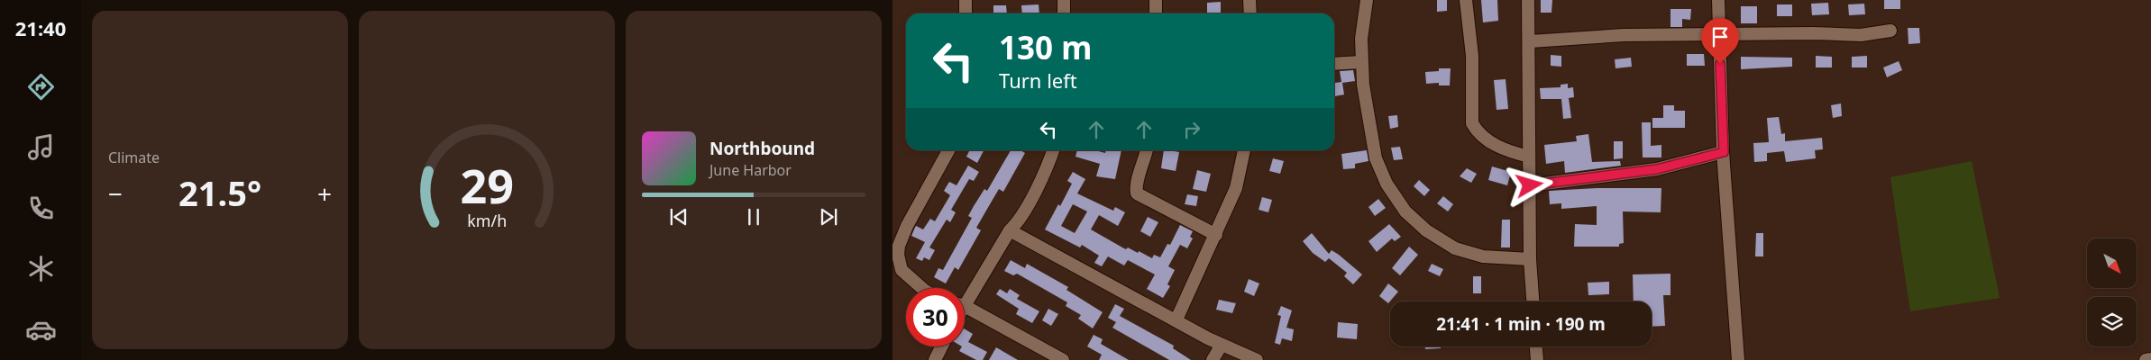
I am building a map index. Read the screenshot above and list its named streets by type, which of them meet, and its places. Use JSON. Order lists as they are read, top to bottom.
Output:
{
  "north": "bottom right",
  "page": {
    "tabs": "21:40",
    "tile": "Climate",
    "turn": ["130 m", "Turn left"],
    "song": ["Northbound", "June Harbor"],
    "heat": ["−", "21.5°", "+"],
    "limit": "30",
    "trip": "21:41 · 1 min · 190 m",
    "gauge": ["29", "km/h"]
  }
}
